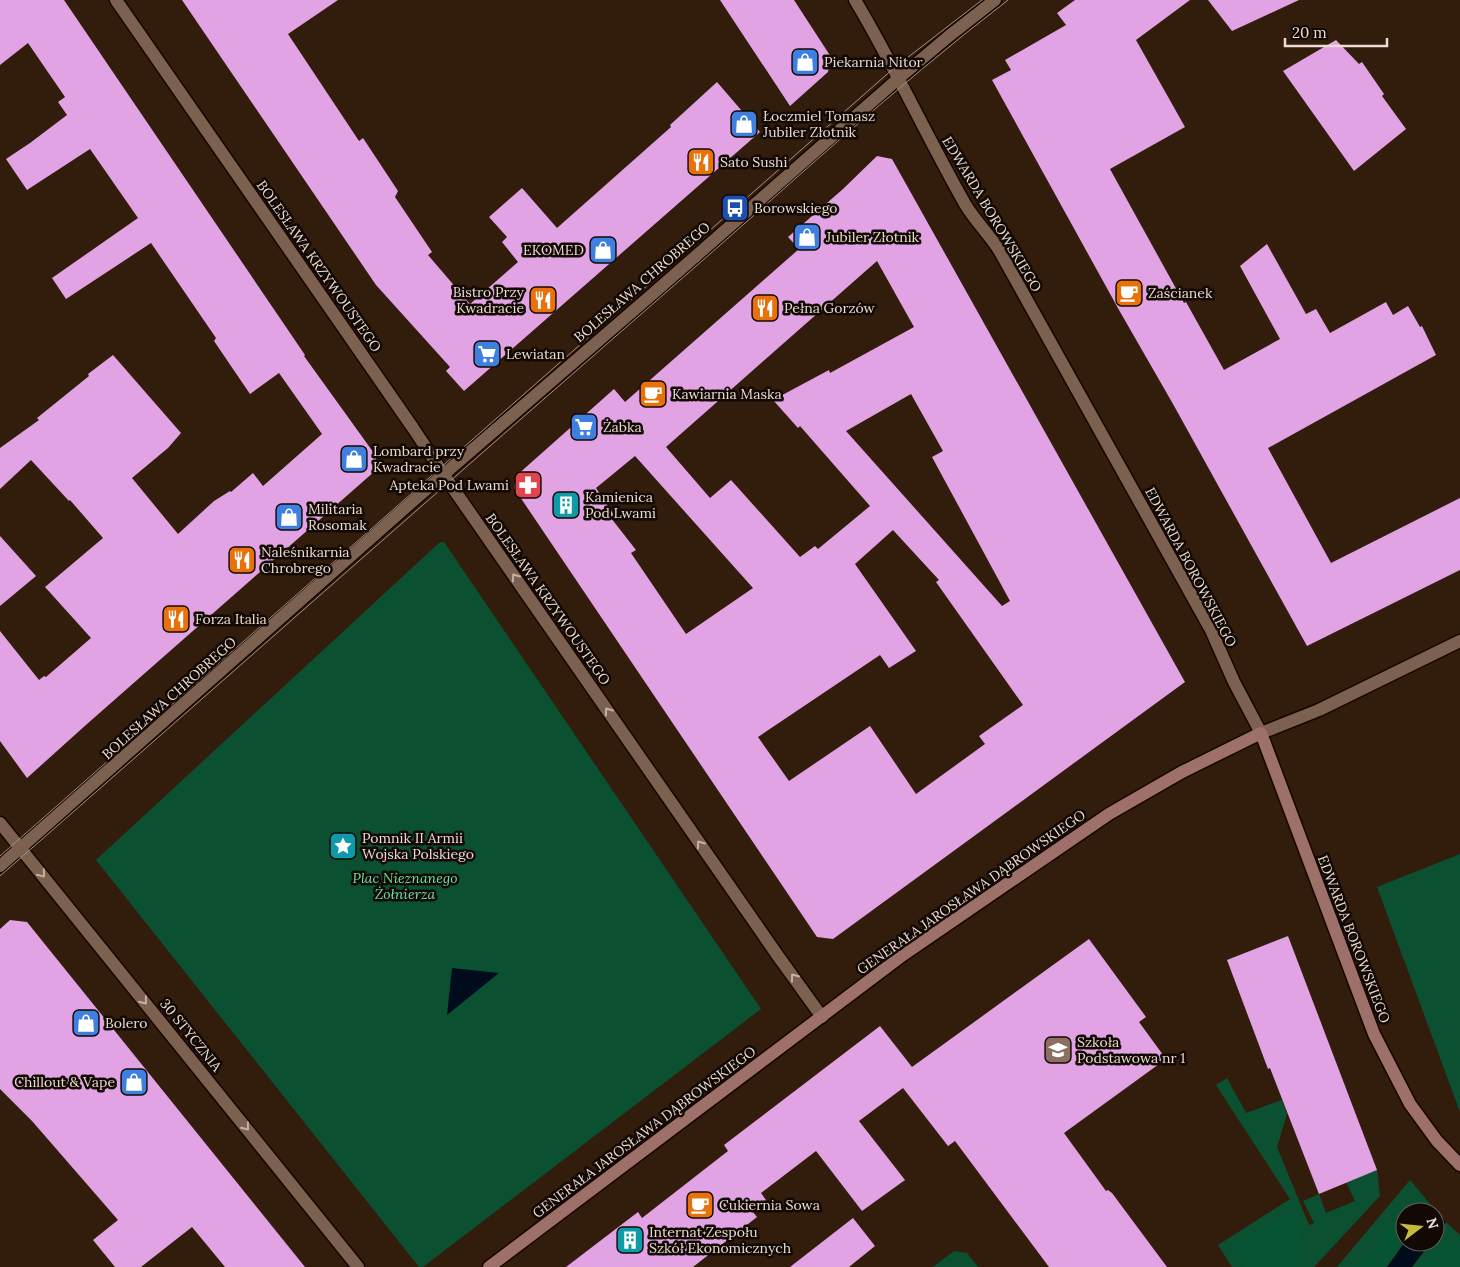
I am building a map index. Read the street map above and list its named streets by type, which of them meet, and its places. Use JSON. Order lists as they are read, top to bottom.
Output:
{
  "streets": {
    "main road": ["EDWARDA BOROWSKIEGO", "GENERAŁA JAROSŁAWA DĄBROWSKIEGO"],
    "street": ["BOLESŁAWA KRZYWOUSTEGO", "BOLESŁAWA CHROBREGO", "30 STYCZNIA"]
  },
  "crossings": [
    ["EDWARDA BOROWSKIEGO", "BOLESŁAWA CHROBREGO"],
    ["EDWARDA BOROWSKIEGO", "GENERAŁA JAROSŁAWA DĄBROWSKIEGO"],
    ["BOLESŁAWA KRZYWOUSTEGO", "BOLESŁAWA CHROBREGO"],
    ["BOLESŁAWA KRZYWOUSTEGO", "GENERAŁA JAROSŁAWA DĄBROWSKIEGO"],
    ["BOLESŁAWA CHROBREGO", "30 STYCZNIA"]
  ],
  "one_way": ["BOLESŁAWA KRZYWOUSTEGO", "30 STYCZNIA"],
  "parks": ["Plac Nieznanego Żołnierza"],
  "places": {
    "shop": [
      "Piekarnia Nitor",
      "Łoczmiel Tomasz Jubiler Złotnik",
      "Jubiler Złotnik",
      "EKOMED",
      "Lombard przy Kwadracie",
      "Militaria Rosomak",
      "Bolero",
      "Chillout & Vape"
    ],
    "restaurant": [
      "Sato Sushi",
      "Bistro Przy Kwadracie",
      "Pełna Gorzów",
      "Naleśnikarnia Chrobrego",
      "Forza Italia"
    ],
    "bus stop": ["Borowskiego"],
    "cafe": ["Zaścianek", "Kawiarnia Maska", "Cukiernia Sowa"],
    "supermarket": ["Lewiatan", "Żabka"],
    "pharmacy": ["Apteka Pod Lwami"],
    "building": ["Kamienica Pod Lwami", "Internat Zespołu Szkół Ekonomicznych"],
    "place": ["Pomnik II Armii Wojska Polskiego"],
    "school or university": ["Szkoła Podstawowa nr 1"]
  },
  "scale_bar": "20 m",
  "north": "right"
}
